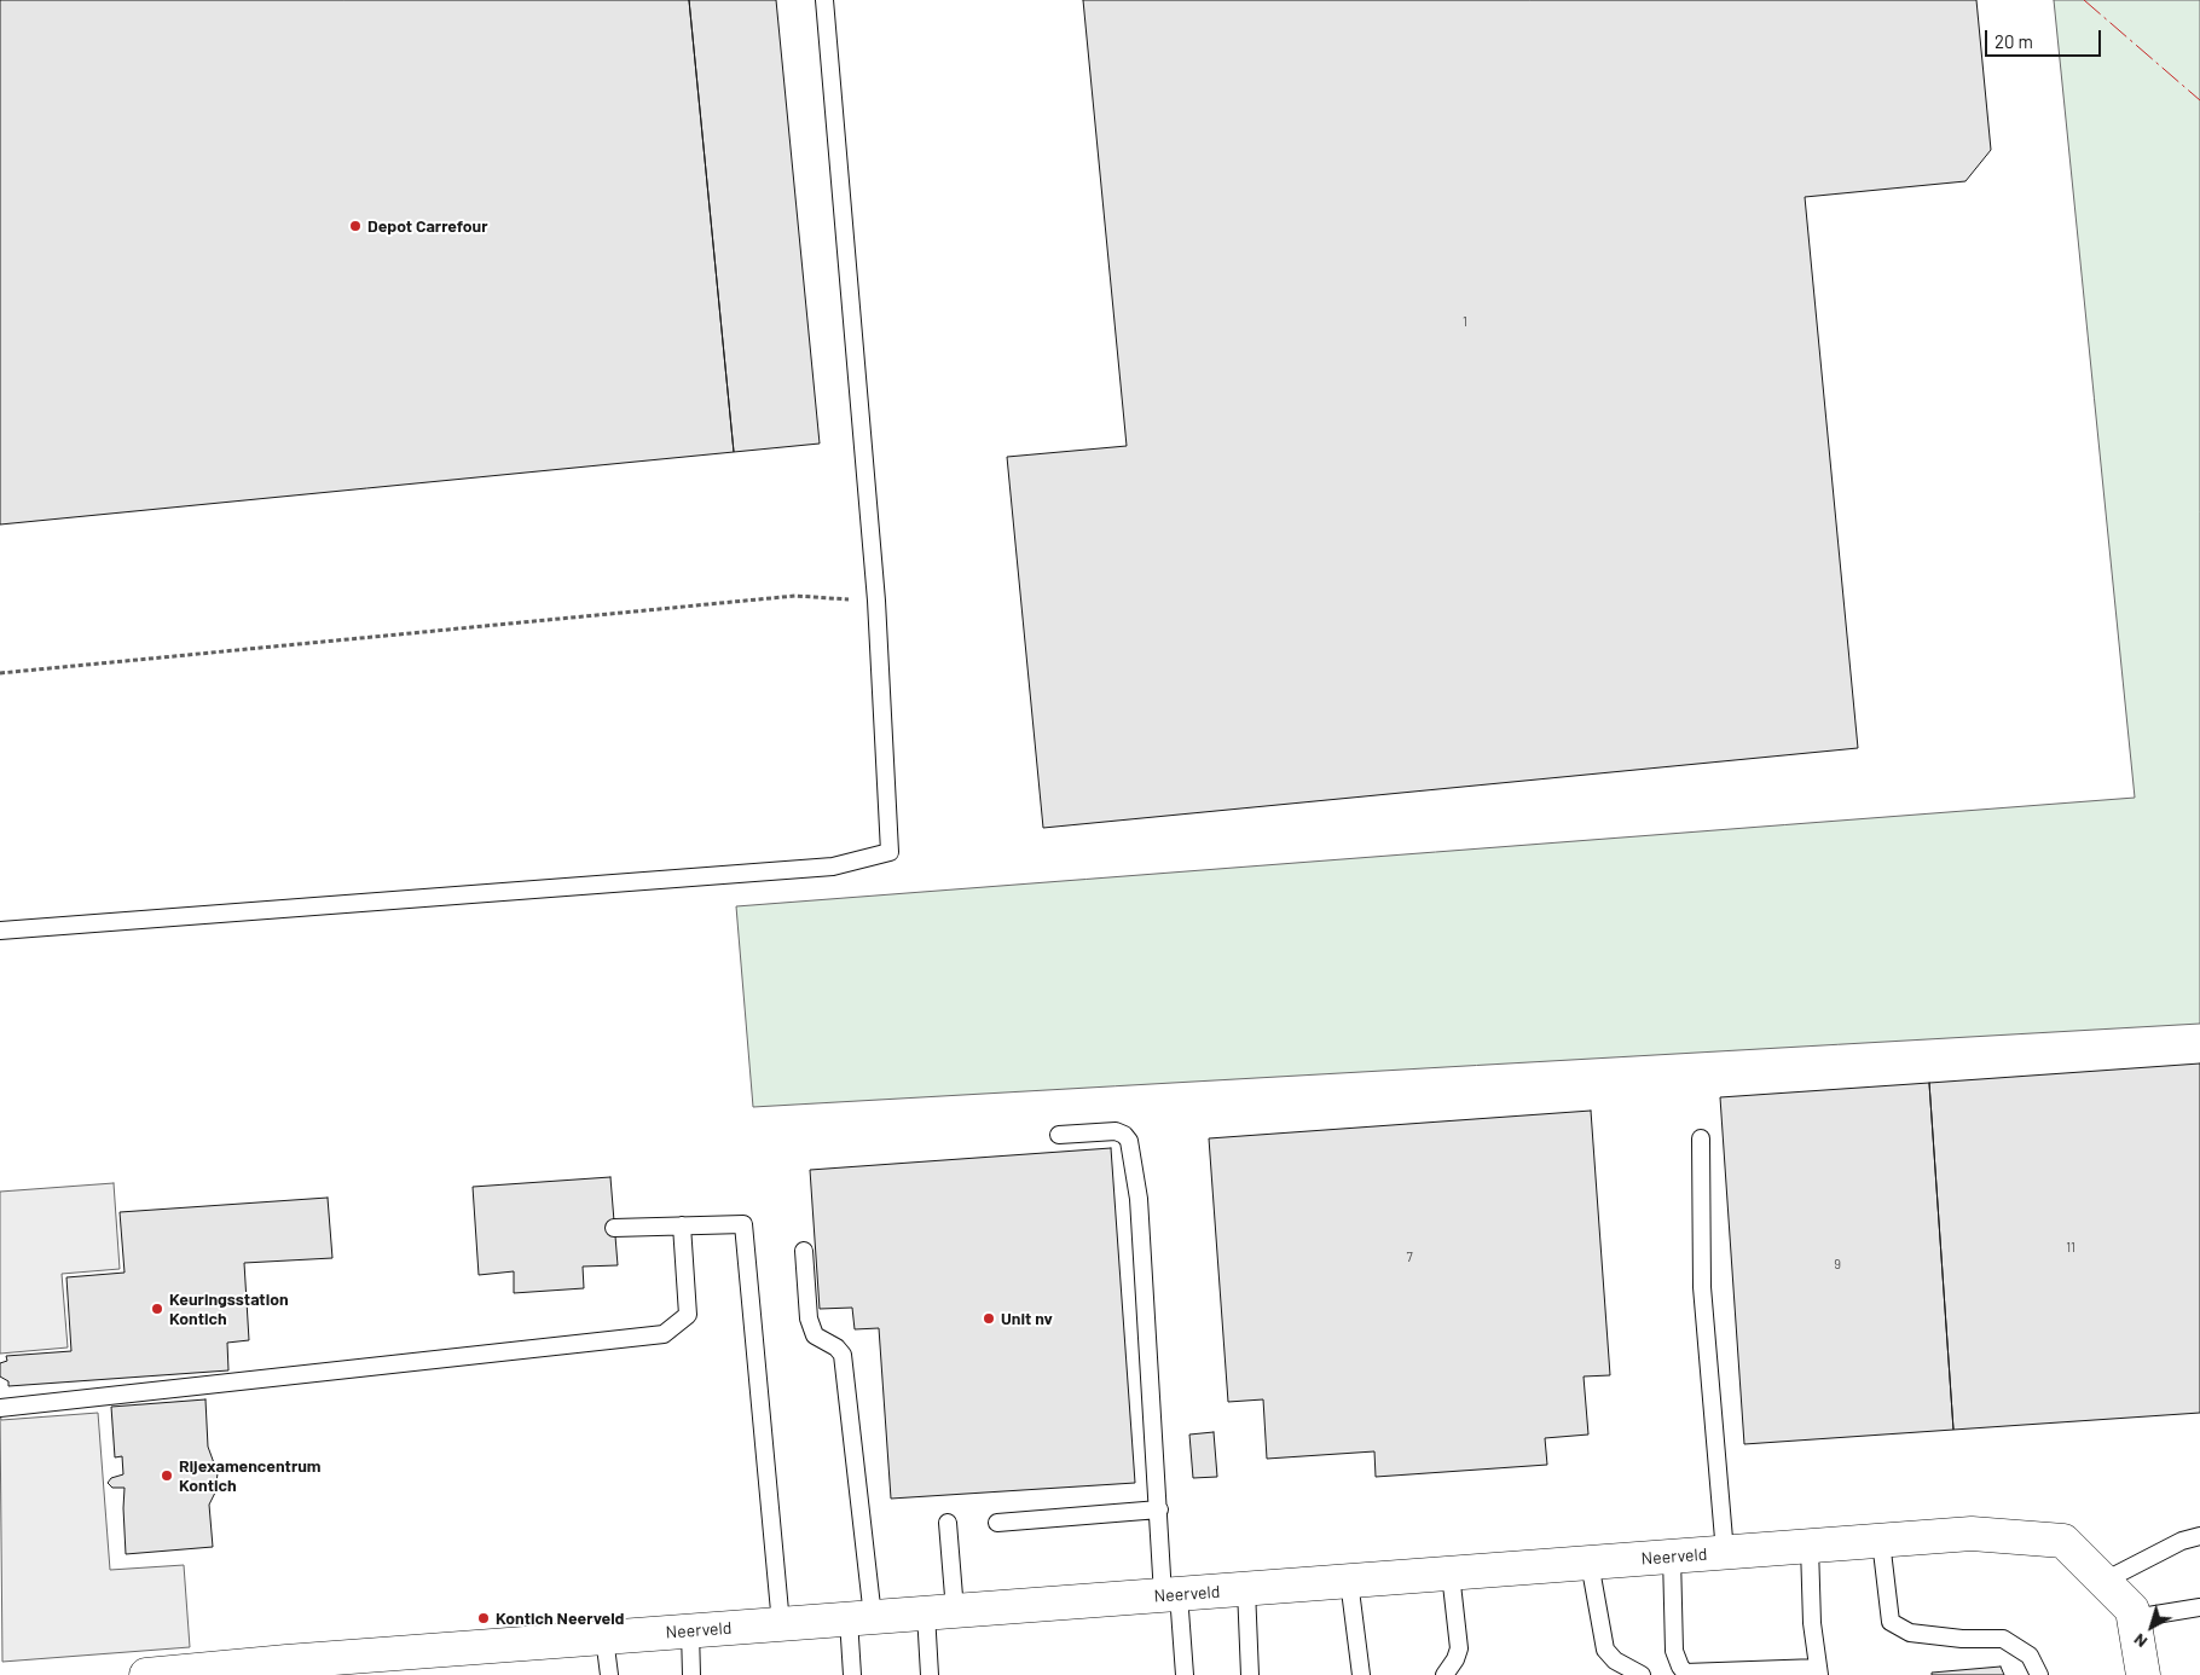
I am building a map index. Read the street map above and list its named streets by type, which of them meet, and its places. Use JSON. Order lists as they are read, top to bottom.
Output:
{
  "streets": {
    "street": ["Neerveld"]
  },
  "places": [
    "Depot Carrefour",
    "Keuringsstation Kontich",
    "Unit nv",
    "Rijexamencentrum Kontich",
    "Kontich Neerveld"
  ],
  "house_numbers": [
    "1",
    "11",
    "7",
    "9"
  ],
  "scale_bar": "20 m",
  "north": "bottom left"
}
